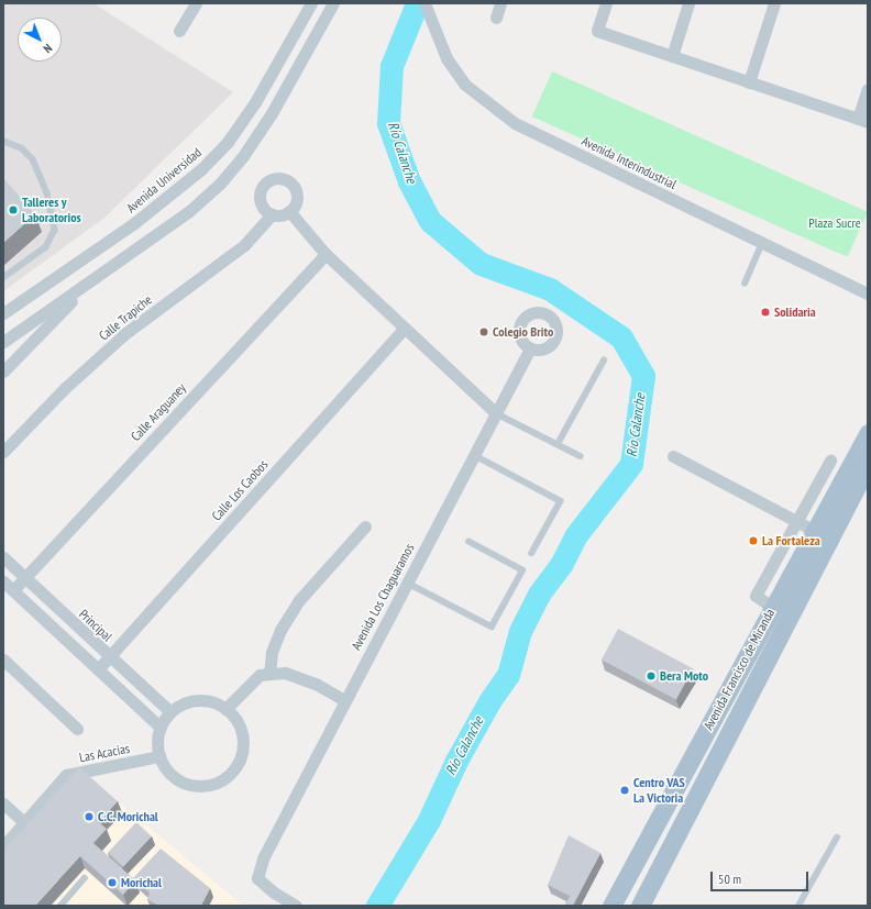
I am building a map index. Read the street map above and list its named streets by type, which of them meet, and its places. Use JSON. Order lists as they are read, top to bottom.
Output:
{
  "streets": {
    "main road": ["Avenida Francisco de Miranda"],
    "street": [
      "Avenida Interindustrial",
      "Avenida Universidad",
      "Calle Trapiche",
      "Calle Araguaney",
      "Calle Los Caobos",
      "Avenida Los Chaguaramos",
      "Principal",
      "Las Acacias"
    ]
  },
  "crossings": [
    ["Calle Araguaney", "Principal"],
    ["Calle Los Caobos", "Principal"],
    ["Principal", "Las Acacias"]
  ],
  "water": ["Río Calanche"],
  "parks": ["Plaza Sucre"],
  "places": [
    "Talleres y Laboratorios",
    "Solidaria",
    "Colegio Brito",
    "La Fortaleza",
    "Bera Moto",
    "Centro VAS La Victoria",
    "C.C. Morichal",
    "Morichal"
  ],
  "scale_bar": "50 m",
  "north": "bottom right"
}
